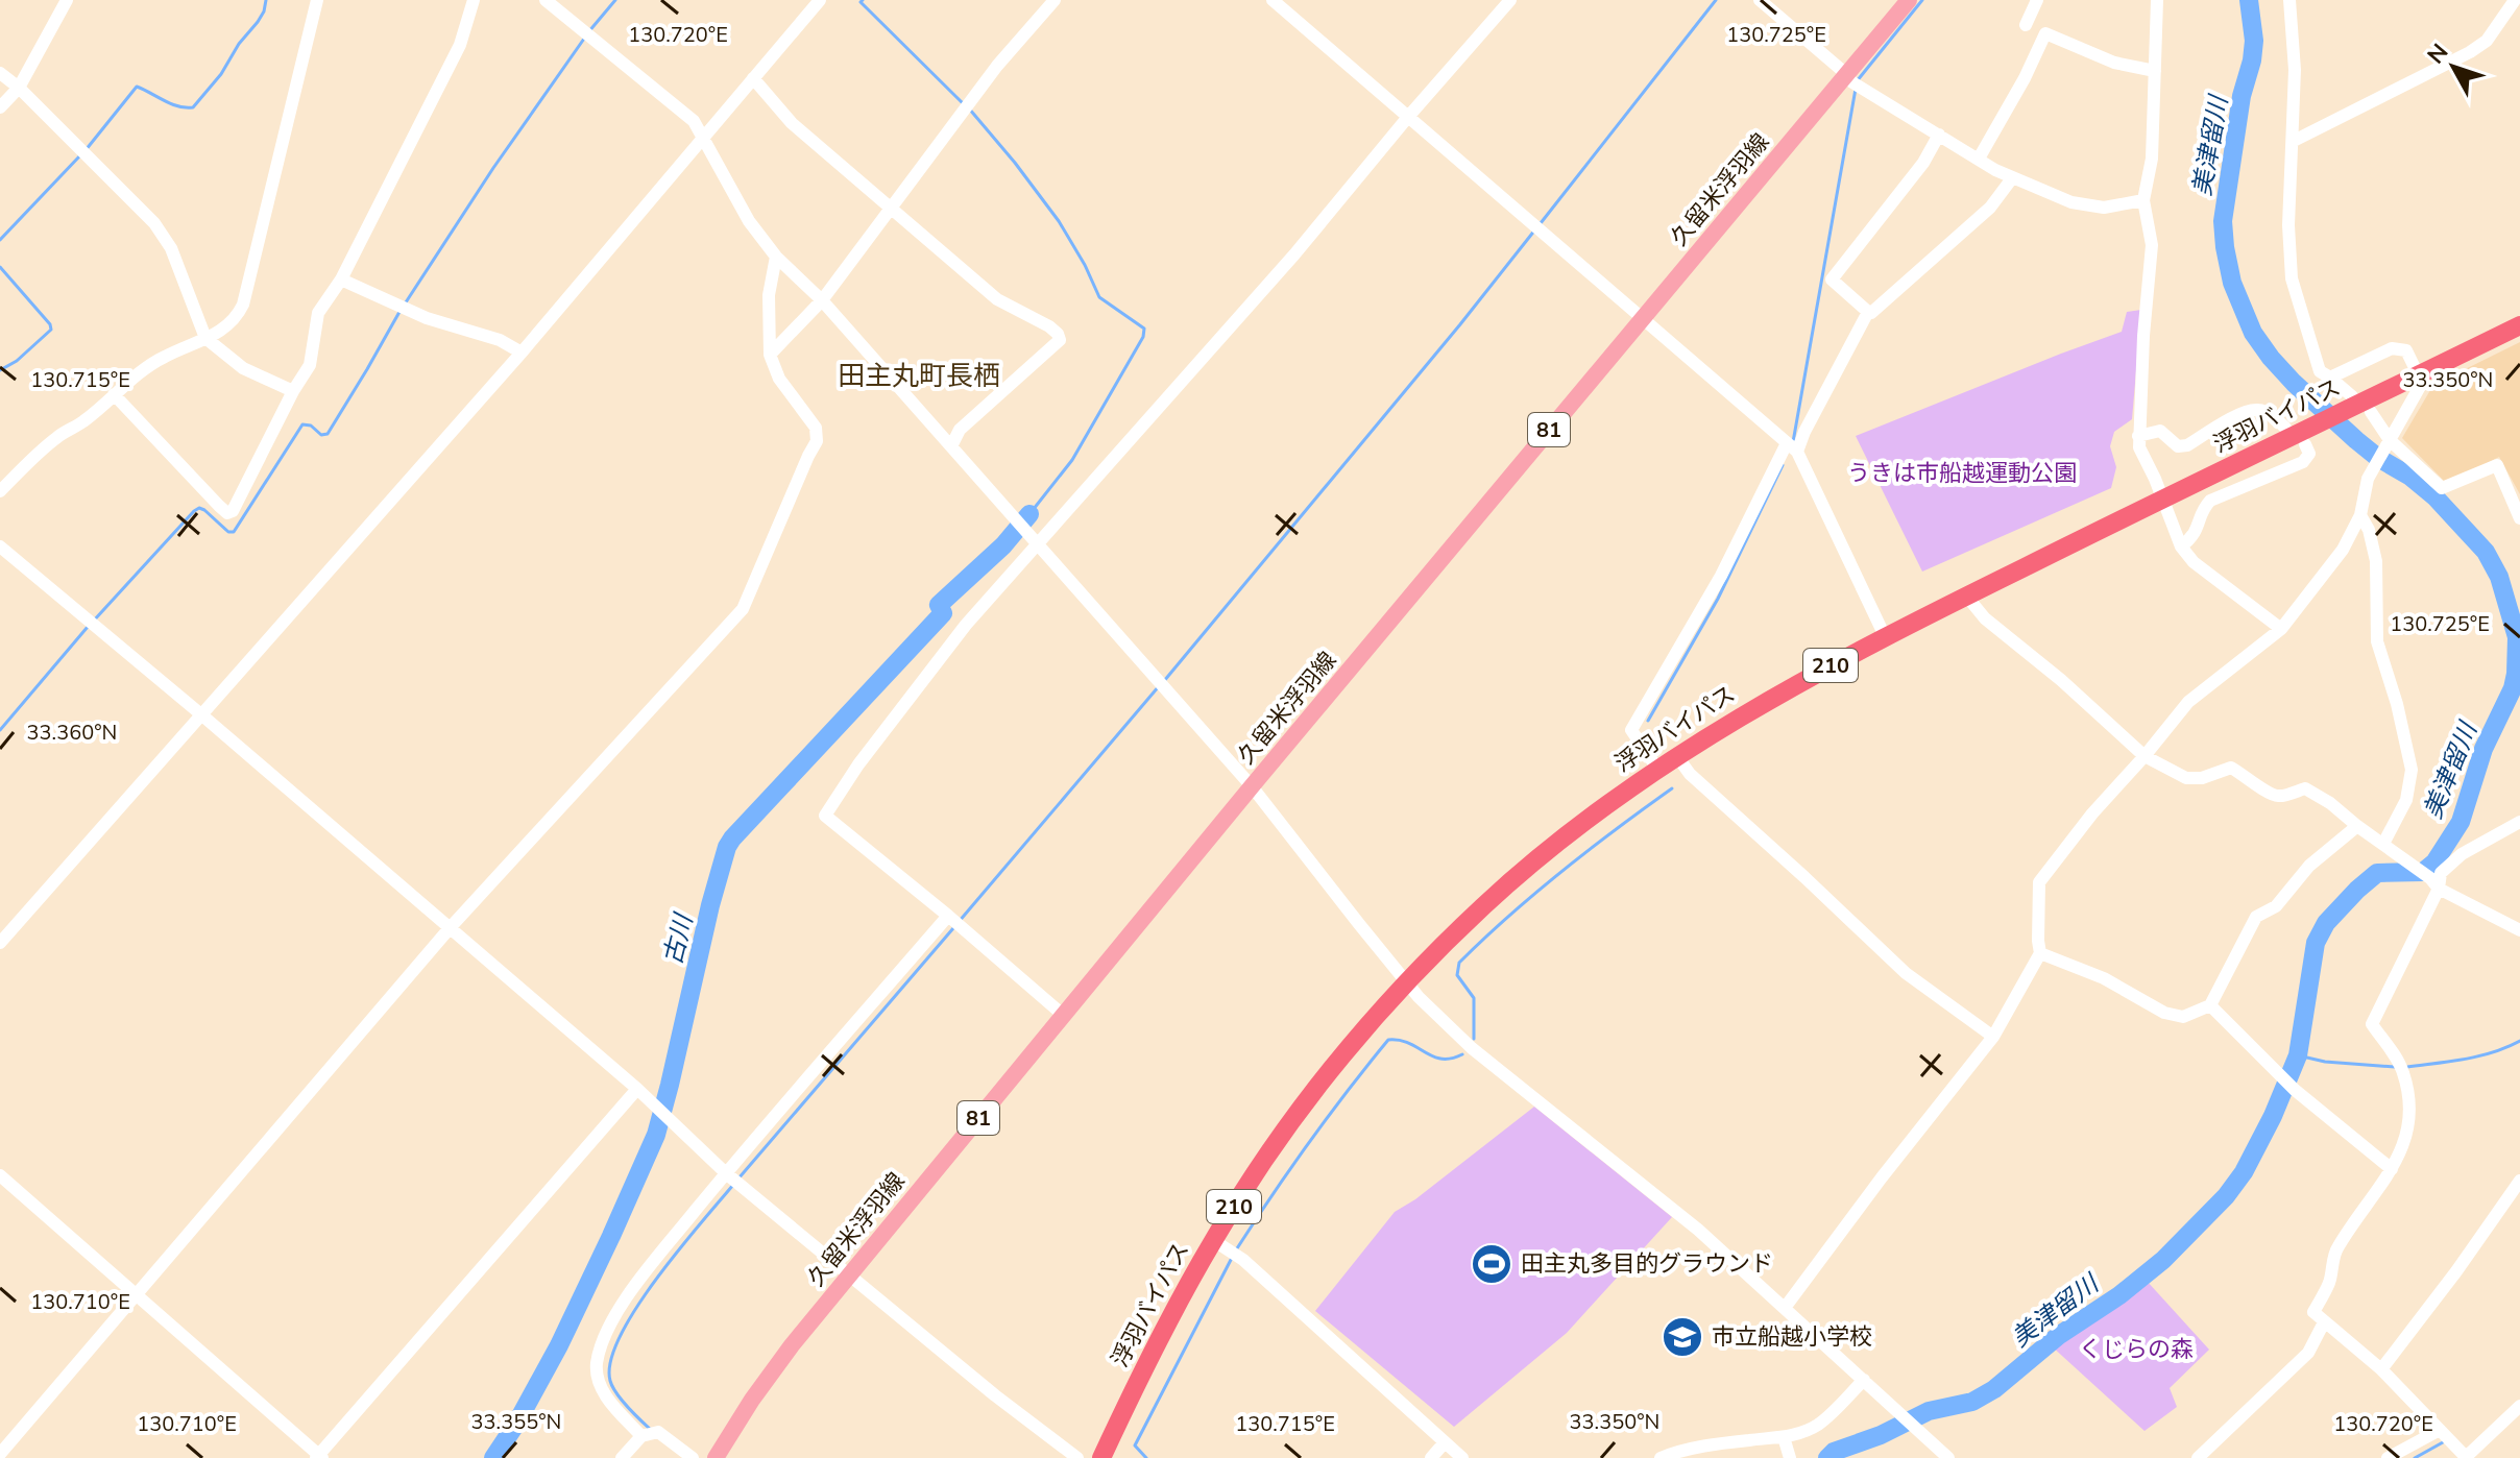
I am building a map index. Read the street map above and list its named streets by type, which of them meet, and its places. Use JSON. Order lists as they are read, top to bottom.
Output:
{
  "streets": {
    "highway": ["浮羽バイパス", "210"],
    "main road": ["久留米浮羽線", "81"]
  },
  "districts": ["田主丸町長栖"],
  "water": ["美津留川", "古川"],
  "parks": ["うきは市船越運動公園", "くじらの森"],
  "places": {
    "sports": ["田主丸多目的グラウンド"],
    "school or university": ["市立船越小学校"]
  },
  "north": "top left",
  "coordinates": [
    "130.725°E",
    "130.720°E",
    "33.350°N",
    "130.715°E",
    "33.360°N",
    "130.710°E",
    "33.355°N"
  ]
}
